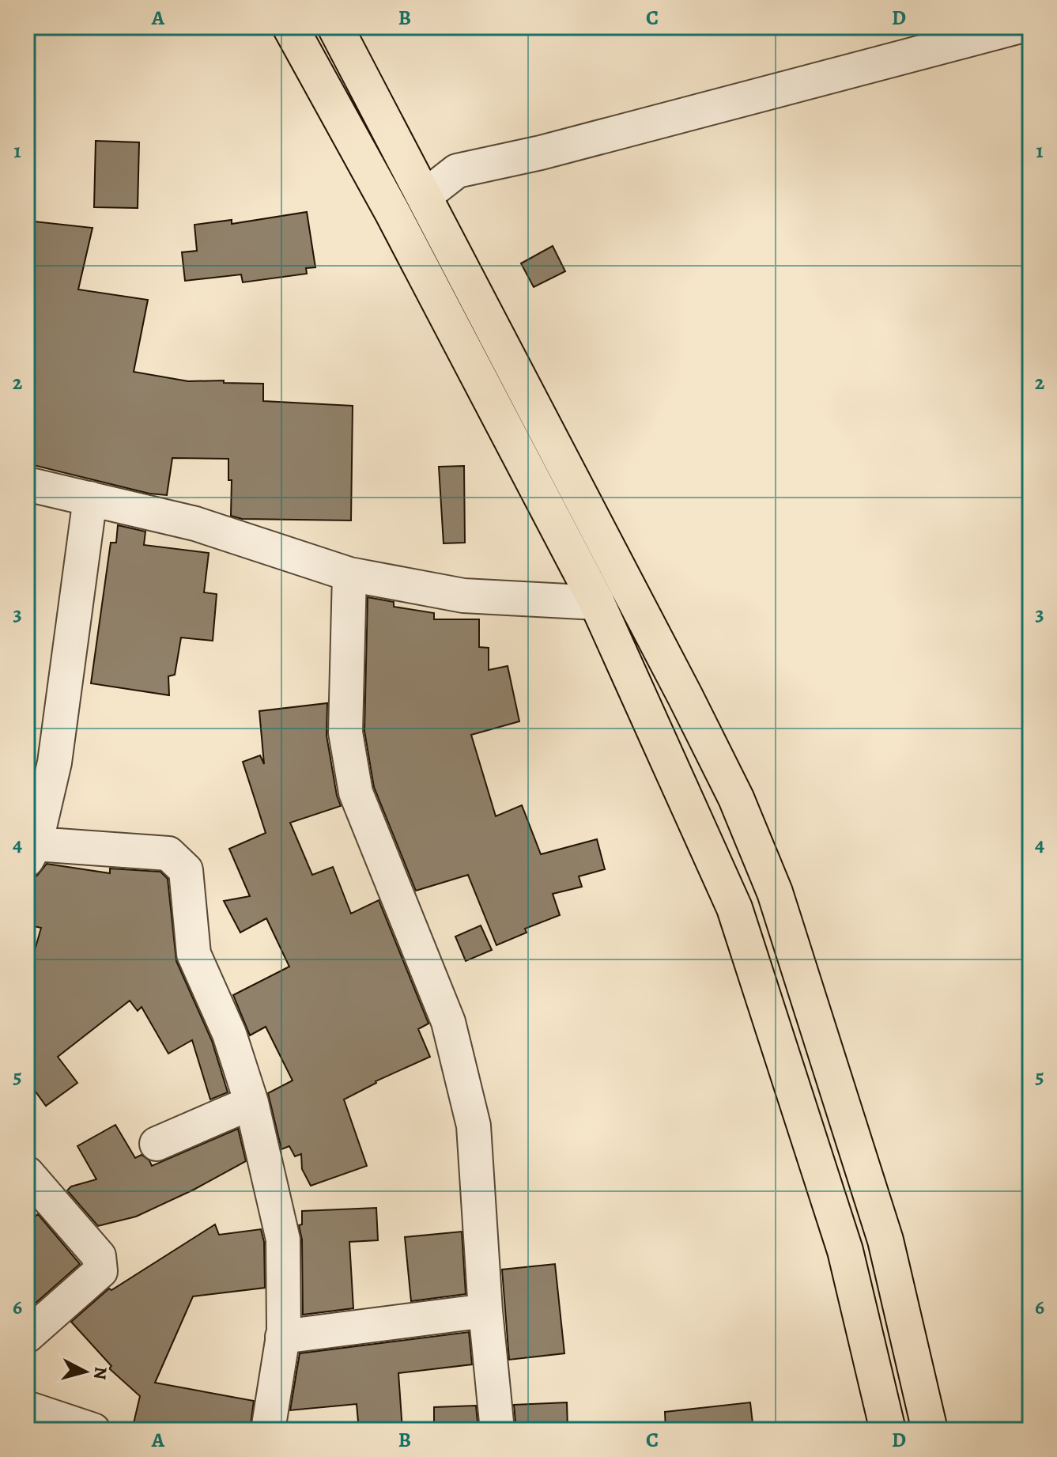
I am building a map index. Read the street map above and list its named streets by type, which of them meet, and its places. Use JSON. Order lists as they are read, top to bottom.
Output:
{
  "north": "right",
  "grid": {
    "columns": [
      "A",
      "B",
      "C",
      "D"
    ],
    "rows": [
      "1",
      "2",
      "3",
      "4",
      "5",
      "6"
    ]
  }
}
